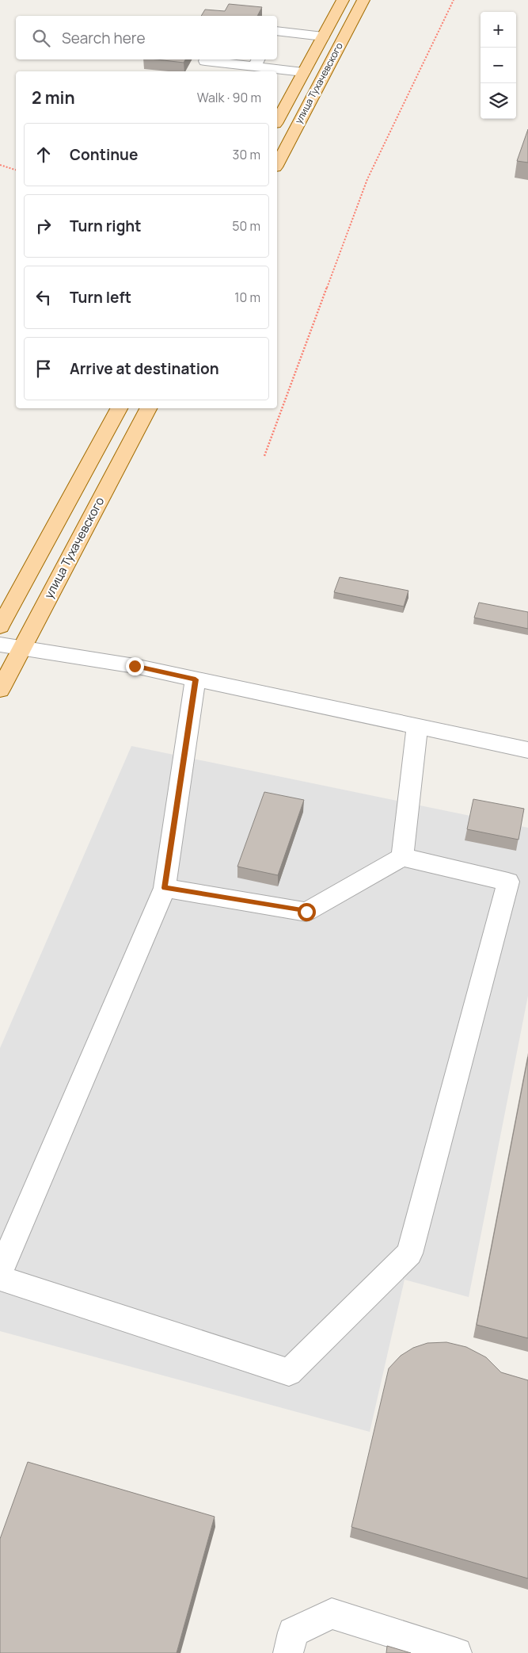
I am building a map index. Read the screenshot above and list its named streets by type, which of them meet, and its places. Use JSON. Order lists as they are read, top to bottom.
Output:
{
  "streets": {
    "main road": ["улица Тухачевского"]
  },
  "page": {
    "map_buttons": ["+", "−"],
    "search": "Search here",
    "heading": ["2 min", "Walk · 90 m"],
    "list": [
      ["Continue", "30 m"],
      ["Turn right", "50 m"],
      ["Turn left", "10 m"],
      "Arrive at destination"
    ]
  }
}
